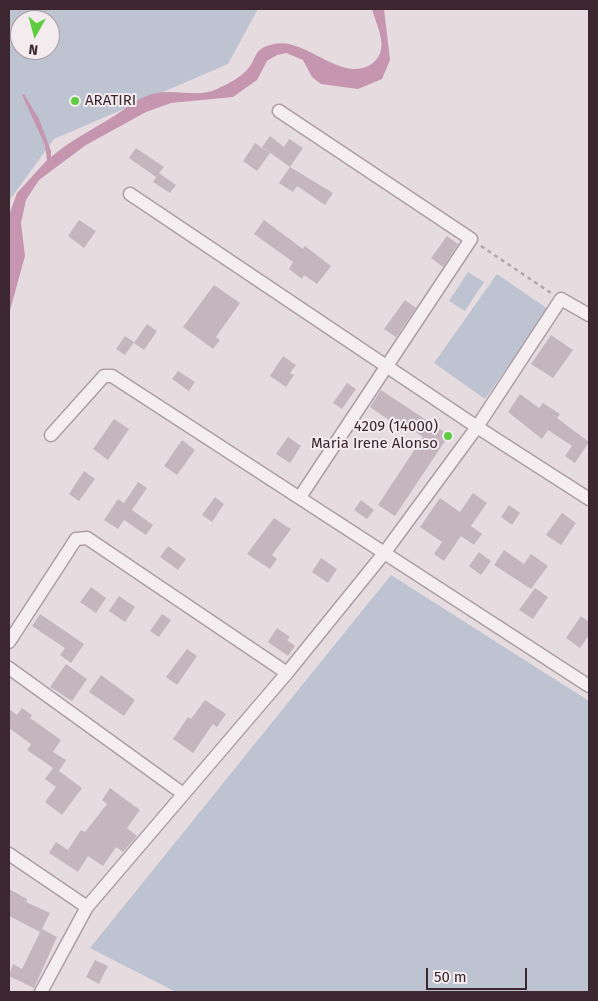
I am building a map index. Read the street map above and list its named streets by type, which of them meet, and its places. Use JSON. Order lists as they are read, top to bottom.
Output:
{
  "places": ["ARATIRI", "4209 (14000) Maria Irene Alonso"],
  "scale_bar": "50 m",
  "north": "bottom"
}
